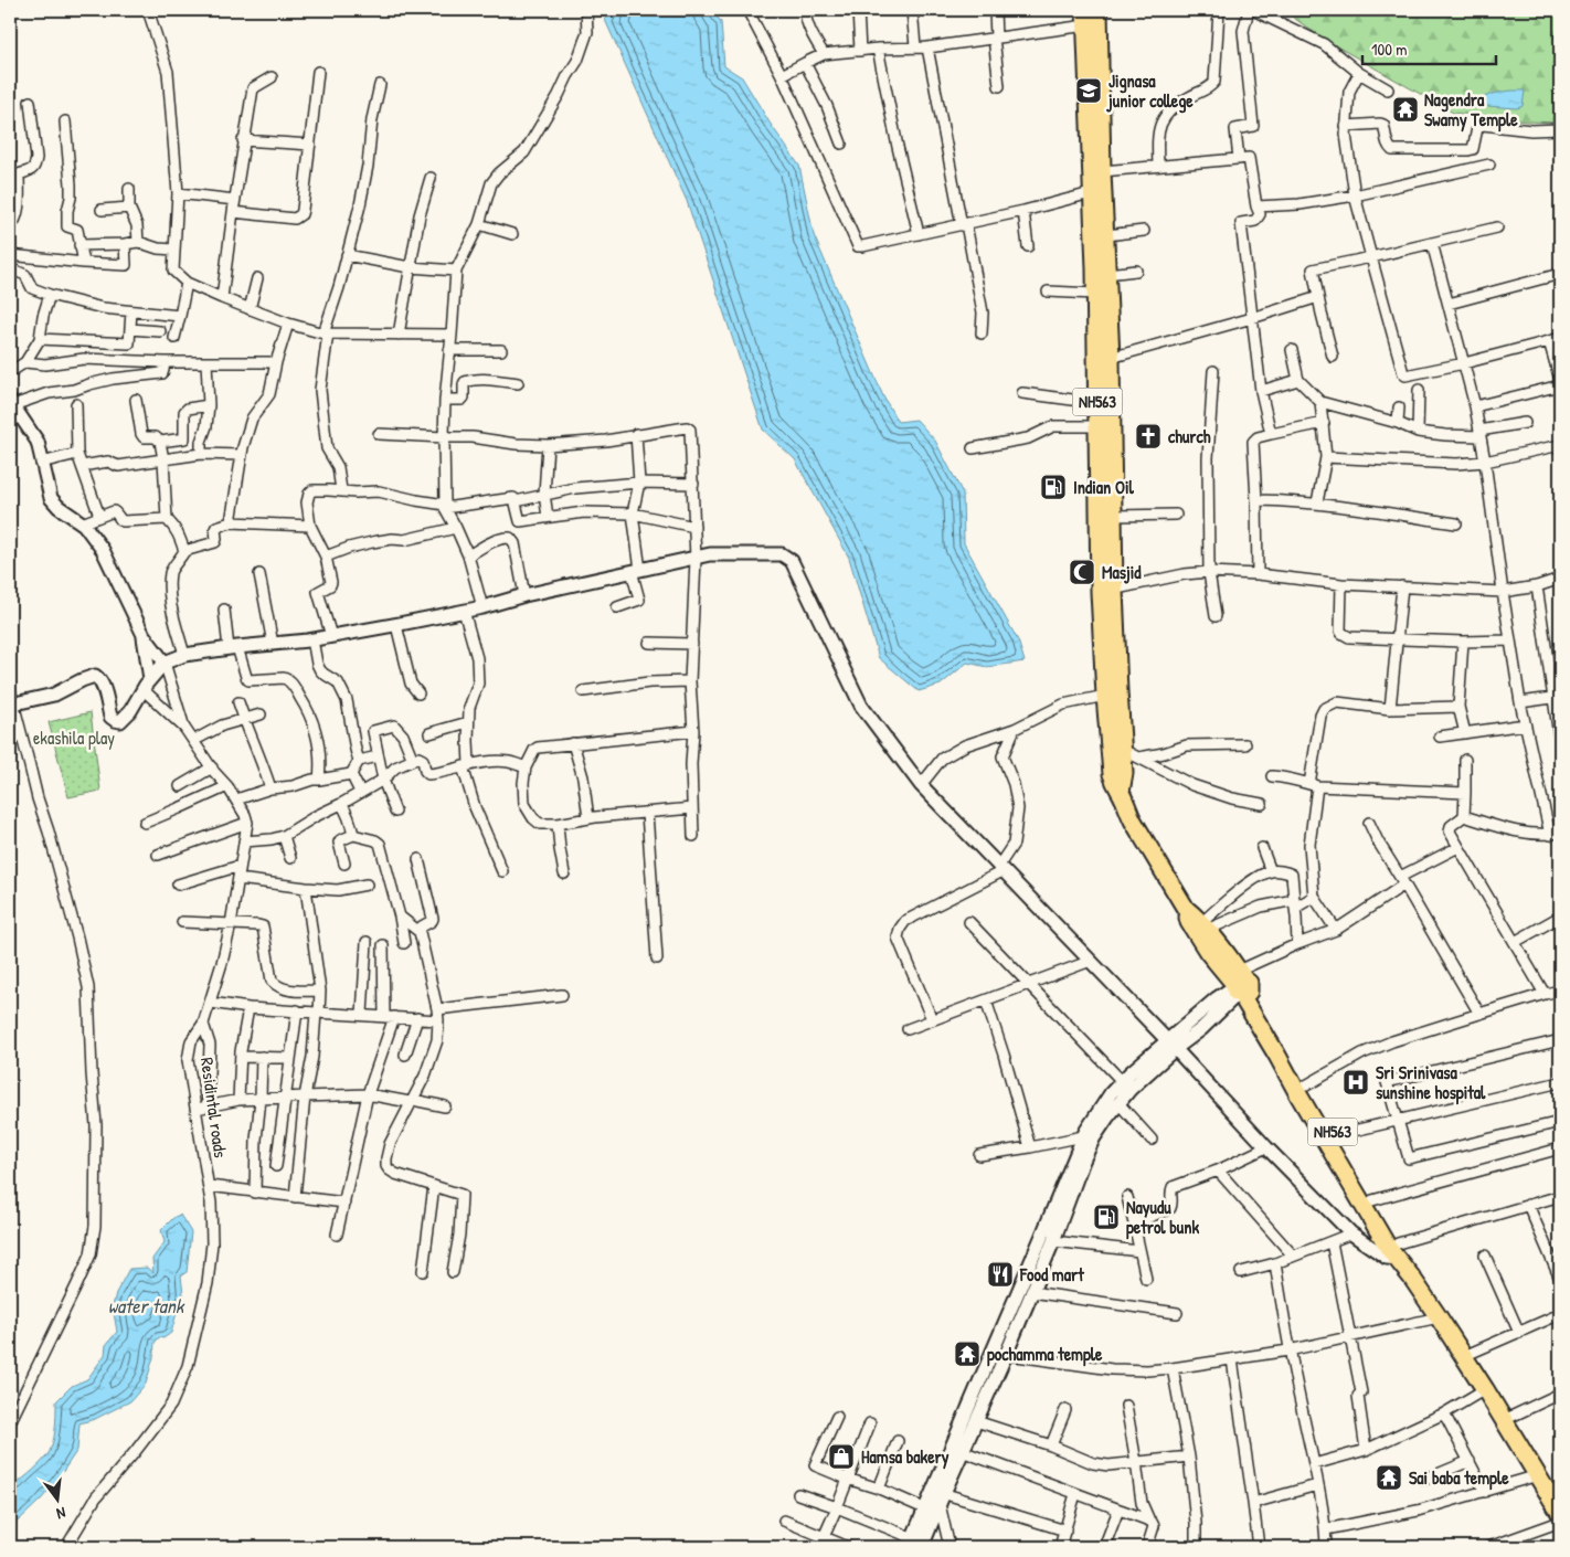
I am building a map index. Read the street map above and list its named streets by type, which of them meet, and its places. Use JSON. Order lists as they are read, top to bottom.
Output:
{
  "streets": {
    "highway": ["NH563"],
    "street": ["Residintal roads"]
  },
  "water": ["water tank"],
  "parks": ["ekashila play"],
  "places": {
    "school or university": ["Jignasa junior college"],
    "temple": ["Nagendra Swamy Temple", "pochamma temple", "Sai baba temple"],
    "church": ["church"],
    "fuel station": ["Indian Oil", "Nayudu petrol bunk"],
    "mosque": ["Masjid"],
    "hospital": ["Sri Srinivasa sunshine hospital"],
    "restaurant": ["Food mart"],
    "shop": ["Hamsa bakery"]
  },
  "scale_bar": "100 m",
  "north": "bottom"
}
